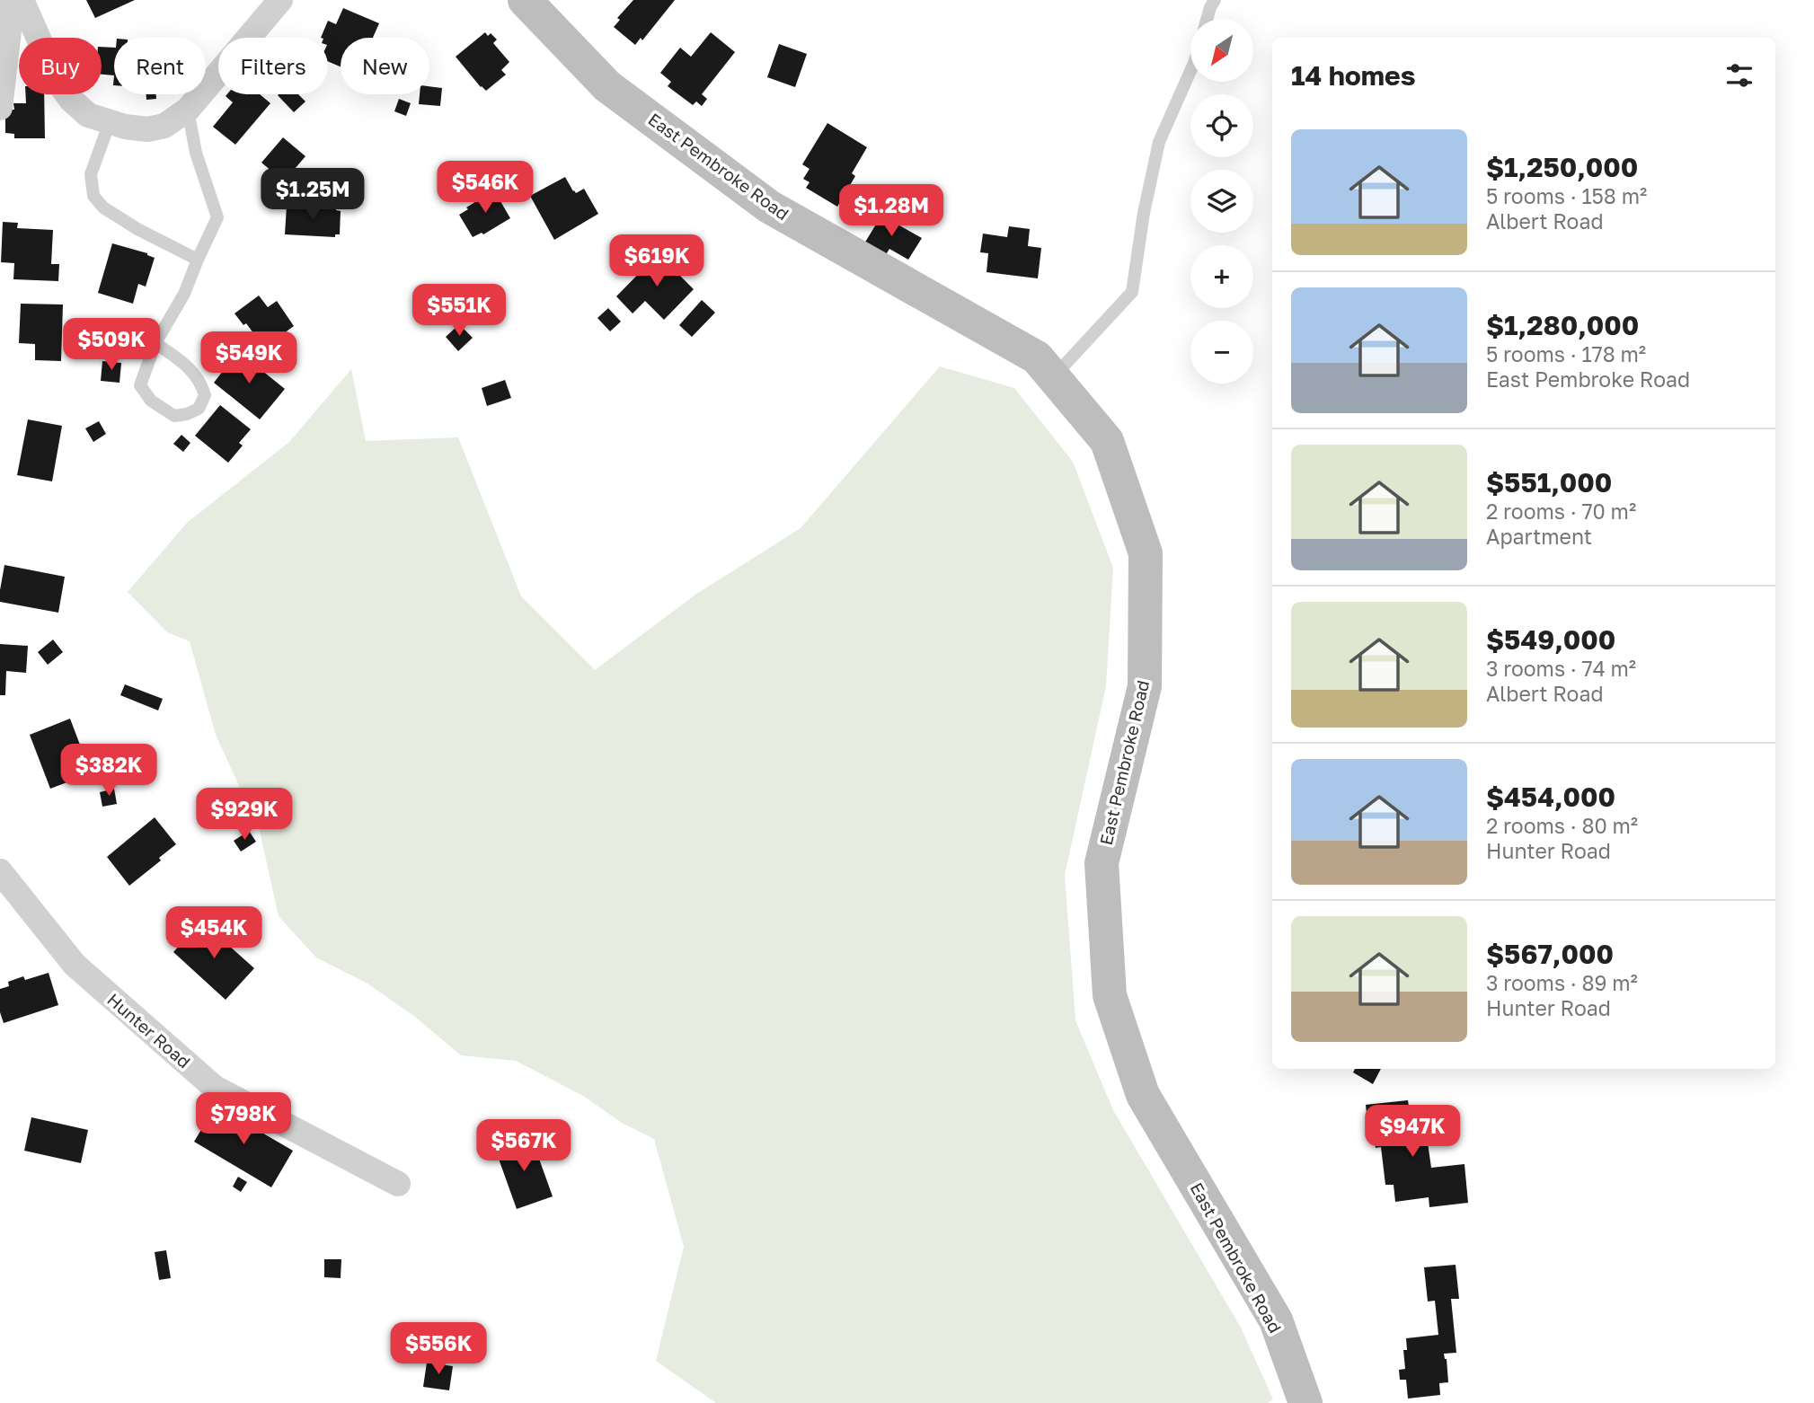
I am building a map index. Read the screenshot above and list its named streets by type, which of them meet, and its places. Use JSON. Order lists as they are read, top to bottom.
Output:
{
  "streets": {
    "street": ["East Pembroke Road", "Hunter Road"]
  },
  "north": "bottom left",
  "page": {
    "map_buttons": ["+", "−"],
    "chip": [
      "Buy",
      "Rent",
      "Filters",
      "New"
    ],
    "heading": "14 homes",
    "list": [
      {
        "name": "$1,250,000",
        "note": "5 rooms · 158 m² · Albert Road"
      },
      {
        "name": "$1,280,000",
        "note": "5 rooms · 178 m² · East Pembroke Road"
      },
      {
        "name": "$551,000",
        "note": "2 rooms · 70 m² · Apartment"
      },
      {
        "name": "$549,000",
        "note": "3 rooms · 74 m² · Albert Road"
      },
      {
        "name": "$454,000",
        "note": "2 rooms · 80 m² · Hunter Road"
      },
      {
        "name": "$567,000",
        "note": "3 rooms · 89 m² · Hunter Road"
      }
    ],
    "price": [
      "$546K",
      "$1.25M",
      "$1.28M",
      "$619K",
      "$551K",
      "$509K",
      "$549K",
      "$382K",
      "$929K",
      "$454K",
      "$798K",
      "$947K",
      "$567K",
      "$556K"
    ]
  }
}
